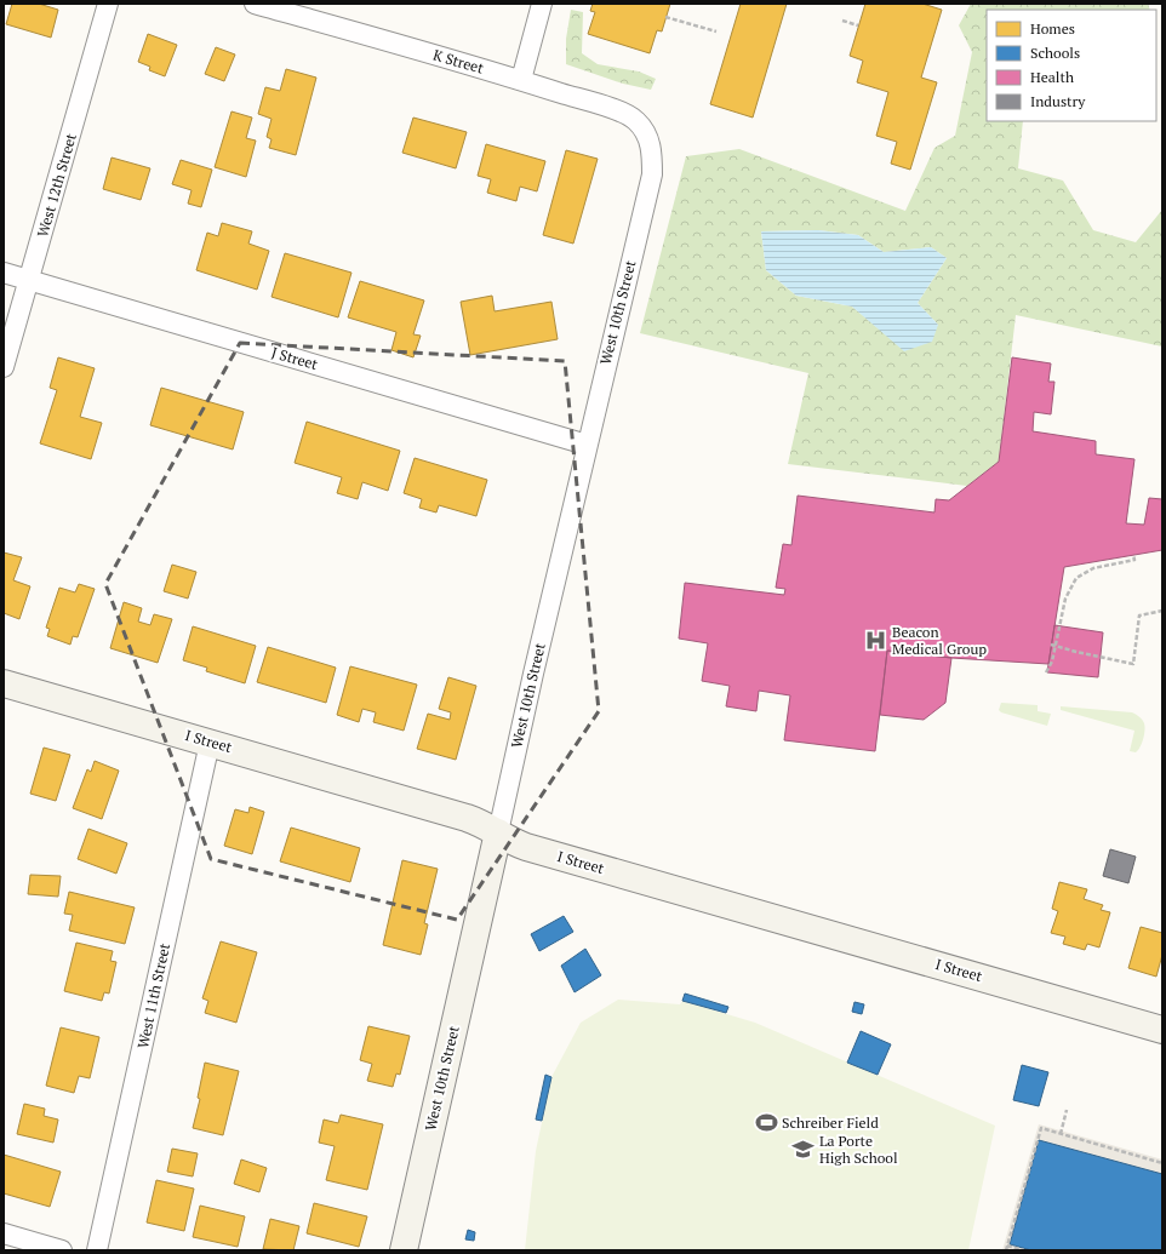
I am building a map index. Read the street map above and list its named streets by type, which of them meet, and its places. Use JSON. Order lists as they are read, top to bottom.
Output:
{
  "streets": {
    "street": [
      "K Street",
      "West 12th Street",
      "West 10th Street",
      "J Street",
      "I Street",
      "West 11th Street"
    ]
  },
  "crossings": [
    ["K Street", "West 10th Street"],
    ["West 12th Street", "J Street"],
    ["West 10th Street", "J Street"],
    ["West 10th Street", "I Street"],
    ["I Street", "West 11th Street"]
  ],
  "places": {
    "hospital": ["Beacon Medical Group"],
    "sports": ["Schreiber Field"],
    "school or university": ["La Porte High School"]
  },
  "legend": [
    "Homes",
    "Schools",
    "Health",
    "Industry"
  ]
}
